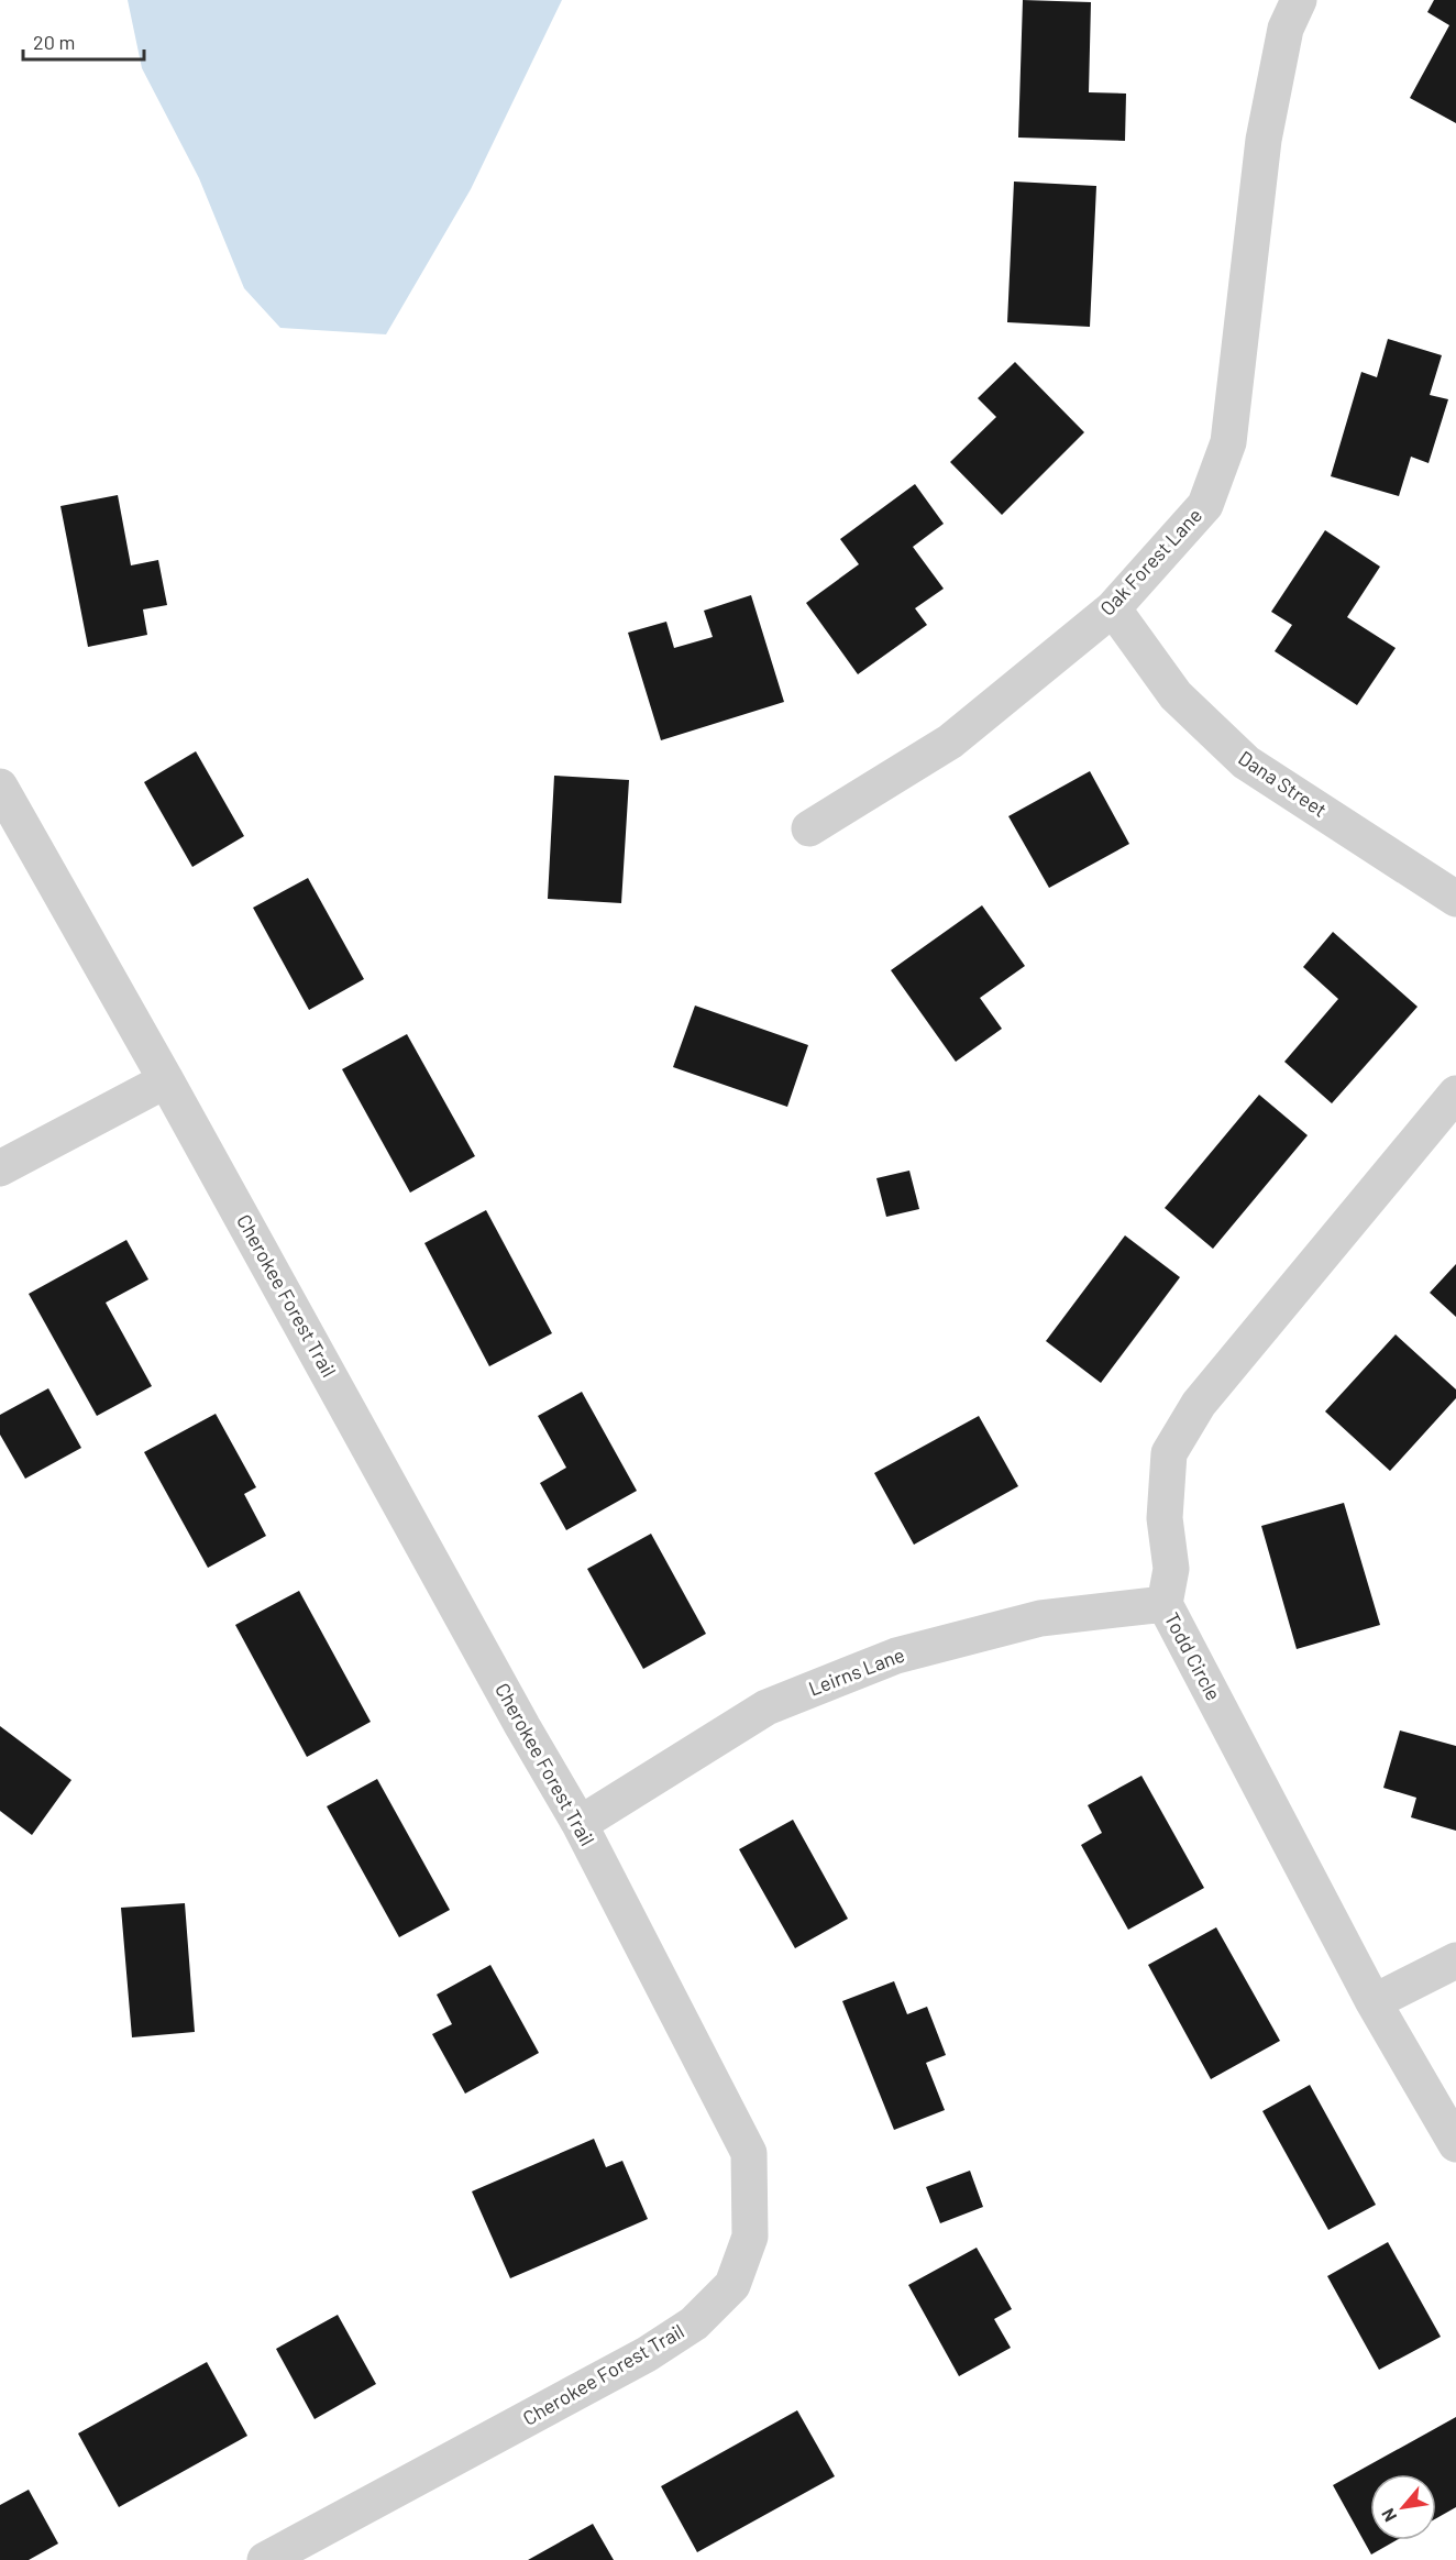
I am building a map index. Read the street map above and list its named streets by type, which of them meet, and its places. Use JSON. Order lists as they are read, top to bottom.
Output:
{
  "streets": {
    "street": [
      "Oak Forest Lane",
      "Dana Street",
      "Cherokee Forest Trail",
      "Todd Circle",
      "Leirns Lane"
    ]
  },
  "crossings": [
    ["Oak Forest Lane", "Dana Street"],
    ["Cherokee Forest Trail", "Leirns Lane"],
    ["Todd Circle", "Leirns Lane"]
  ],
  "scale_bar": "20 m",
  "north": "bottom left"
}
